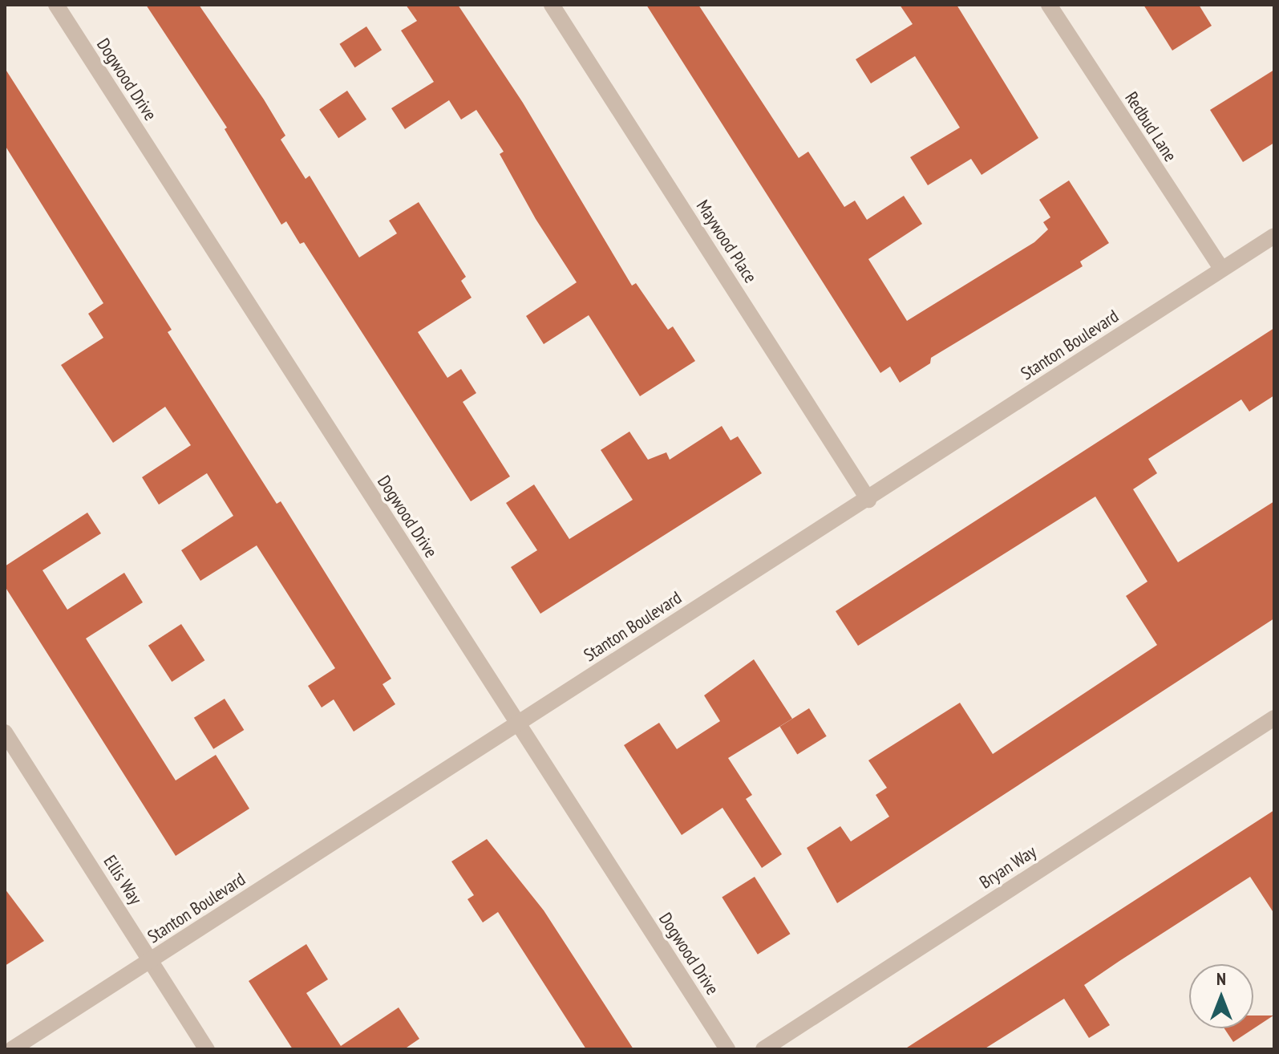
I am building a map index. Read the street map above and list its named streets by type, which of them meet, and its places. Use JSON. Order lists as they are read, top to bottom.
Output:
{
  "streets": {
    "street": [
      "Dogwood Drive",
      "Redbud Lane",
      "Maywood Place",
      "Stanton Boulevard",
      "Bryan Way",
      "Ellis Way"
    ]
  },
  "crossings": [
    ["Dogwood Drive", "Stanton Boulevard"],
    ["Redbud Lane", "Stanton Boulevard"],
    ["Maywood Place", "Stanton Boulevard"],
    ["Stanton Boulevard", "Ellis Way"]
  ],
  "north": "top"
}
